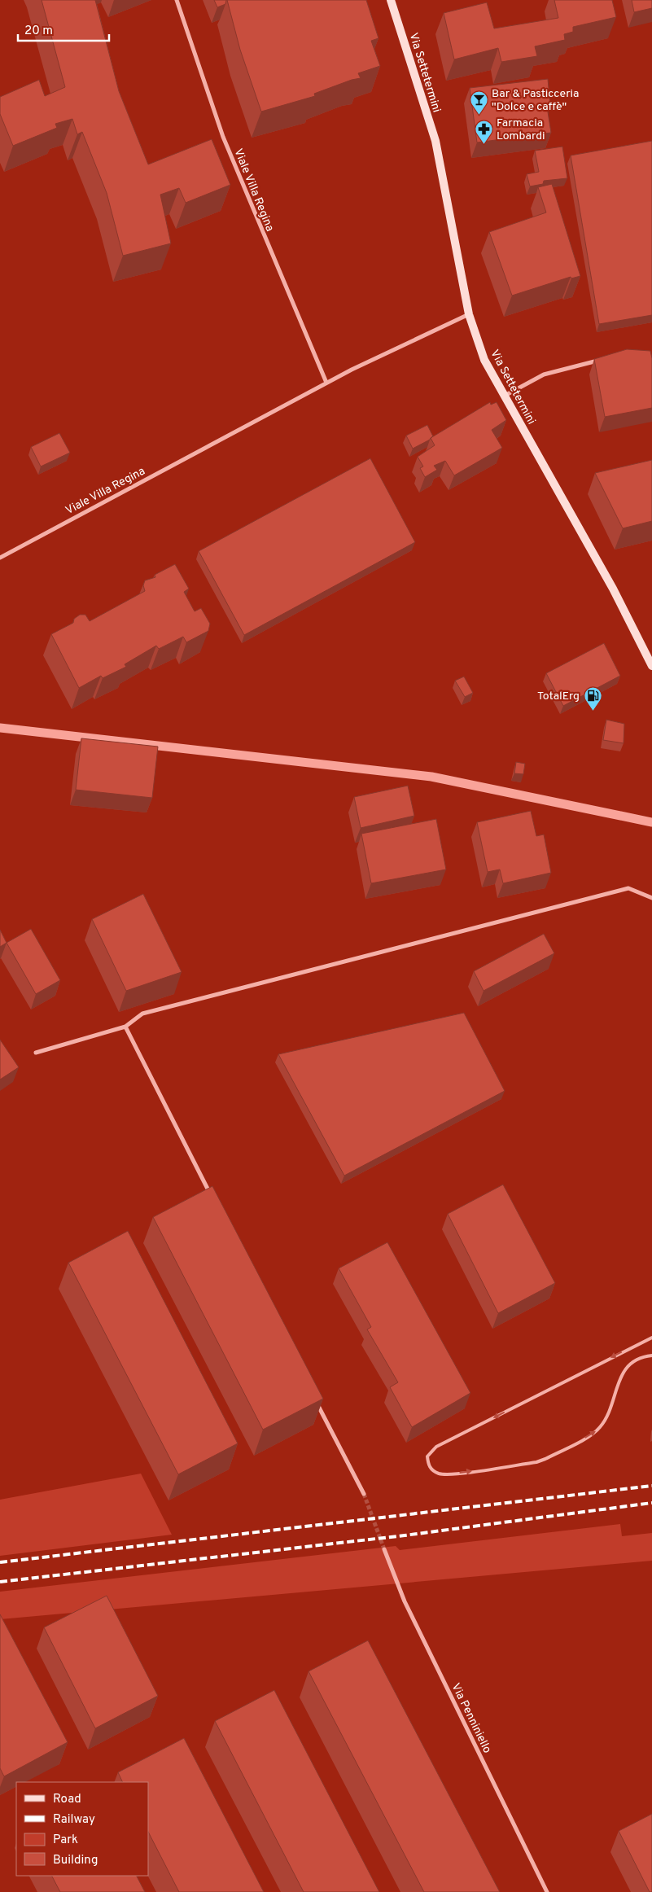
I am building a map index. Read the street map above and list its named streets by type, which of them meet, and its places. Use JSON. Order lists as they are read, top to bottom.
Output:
{
  "streets": {
    "main road": ["Via Settetermini"],
    "street": ["Viale Villa Regina", "Via Penniniello"]
  },
  "crossings": [
    ["Via Settetermini", "Viale Villa Regina"]
  ],
  "places": {
    "bar": ["Bar & Pasticceria \"Dolce e caffè\""],
    "pharmacy": ["Farmacia Lombardi"],
    "fuel station": ["TotalErg"]
  },
  "legend": [
    "Road",
    "Railway",
    "Park",
    "Building"
  ],
  "scale_bar": "20 m"
}
